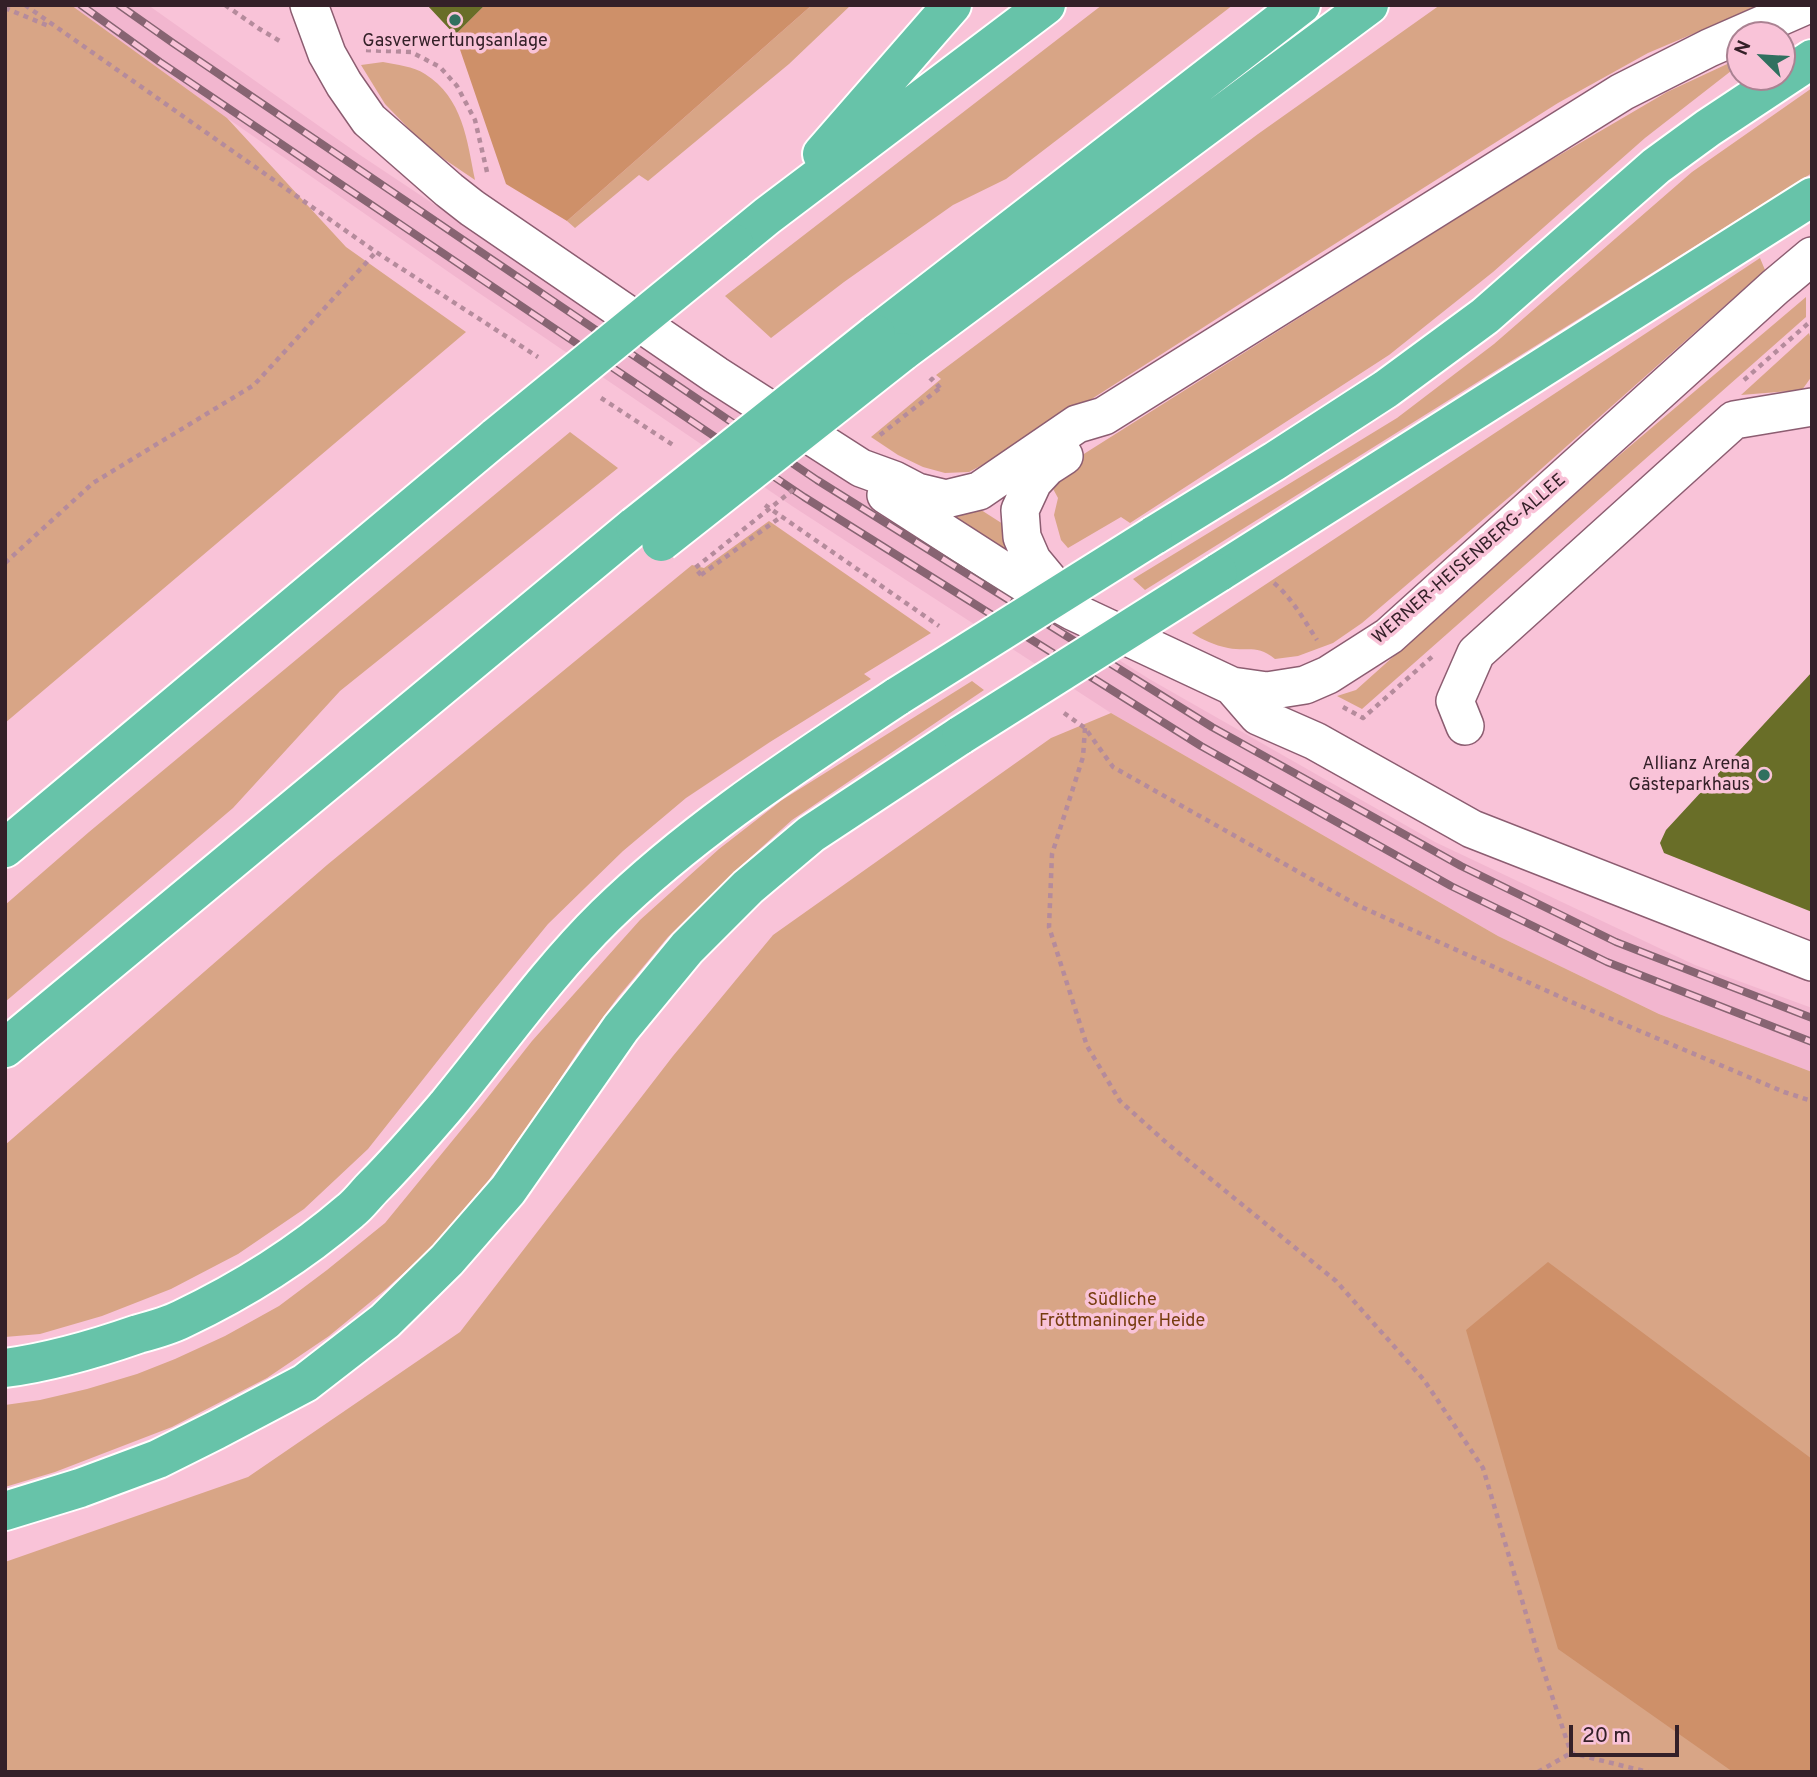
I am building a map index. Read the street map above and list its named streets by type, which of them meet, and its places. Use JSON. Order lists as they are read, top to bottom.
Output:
{
  "streets": {
    "street": ["WERNER-HEISENBERG-ALLEE"]
  },
  "parks": ["Südliche Fröttmaninger Heide"],
  "places": ["Gasverwertungsanlage", "Allianz Arena Gästeparkhaus"],
  "scale_bar": "20 m",
  "north": "top left"
}
